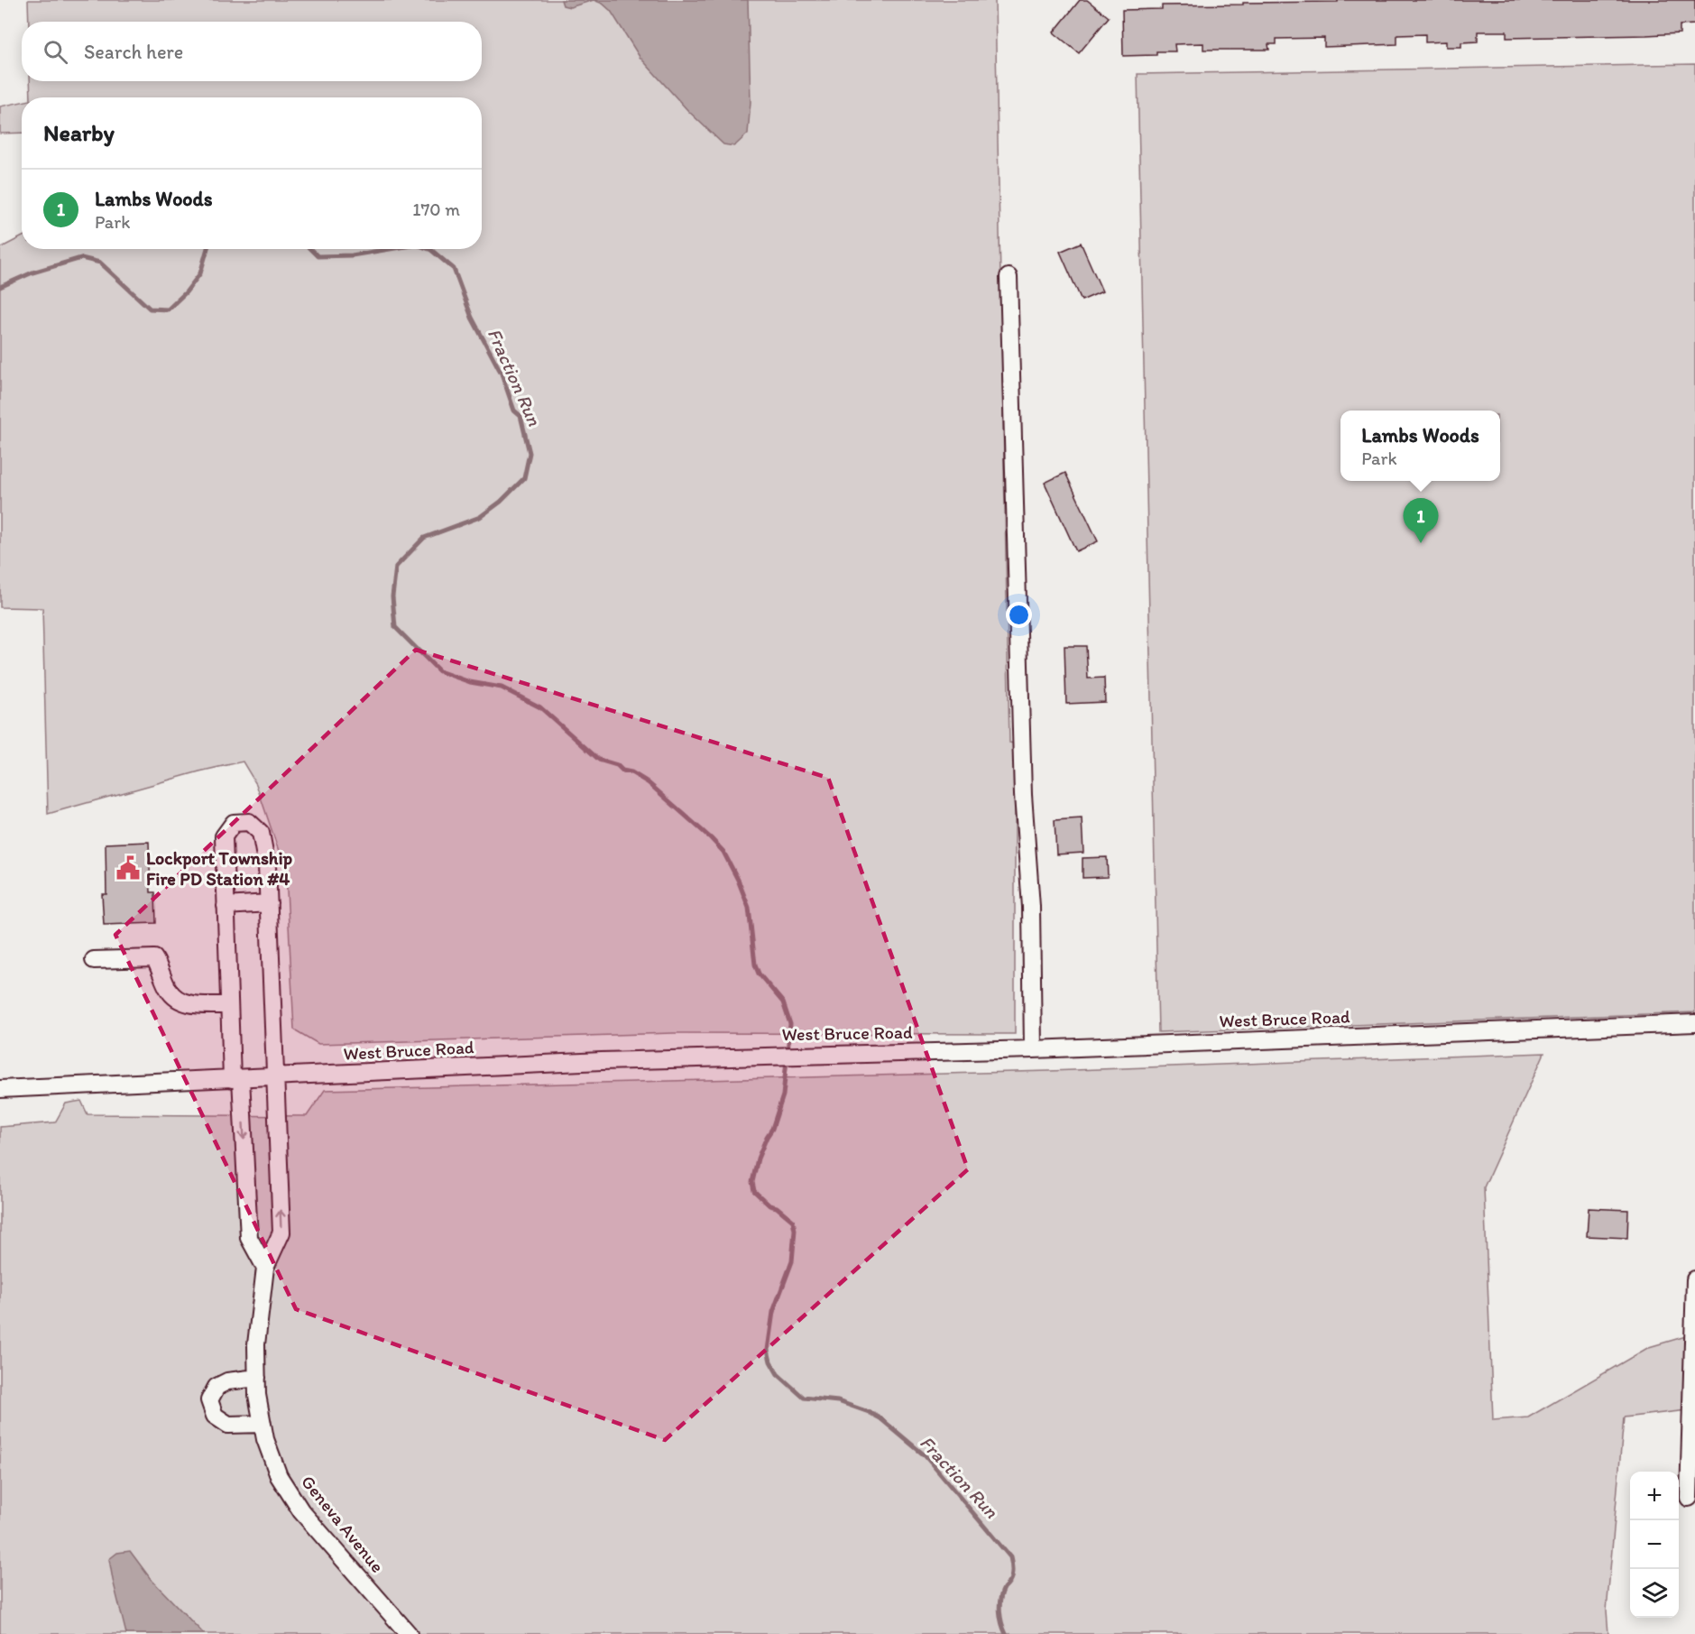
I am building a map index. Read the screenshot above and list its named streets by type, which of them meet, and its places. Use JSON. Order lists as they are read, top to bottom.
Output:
{
  "streets": {
    "street": ["West Bruce Road", "Geneva Avenue"]
  },
  "crossings": [
    ["West Bruce Road", "Geneva Avenue"]
  ],
  "water": ["Fraction Run"],
  "places": {
    "public building": ["Lockport Township Fire PD Station #4"]
  },
  "page": {
    "search": "Search here",
    "heading": "Nearby",
    "list": [
      {
        "mark": "1",
        "name": "Lambs Woods",
        "note": "Park",
        "value": "170 m"
      }
    ],
    "popup": ["Lambs Woods", "Park"],
    "pins": "1",
    "map_buttons": ["+", "−"]
  }
}
